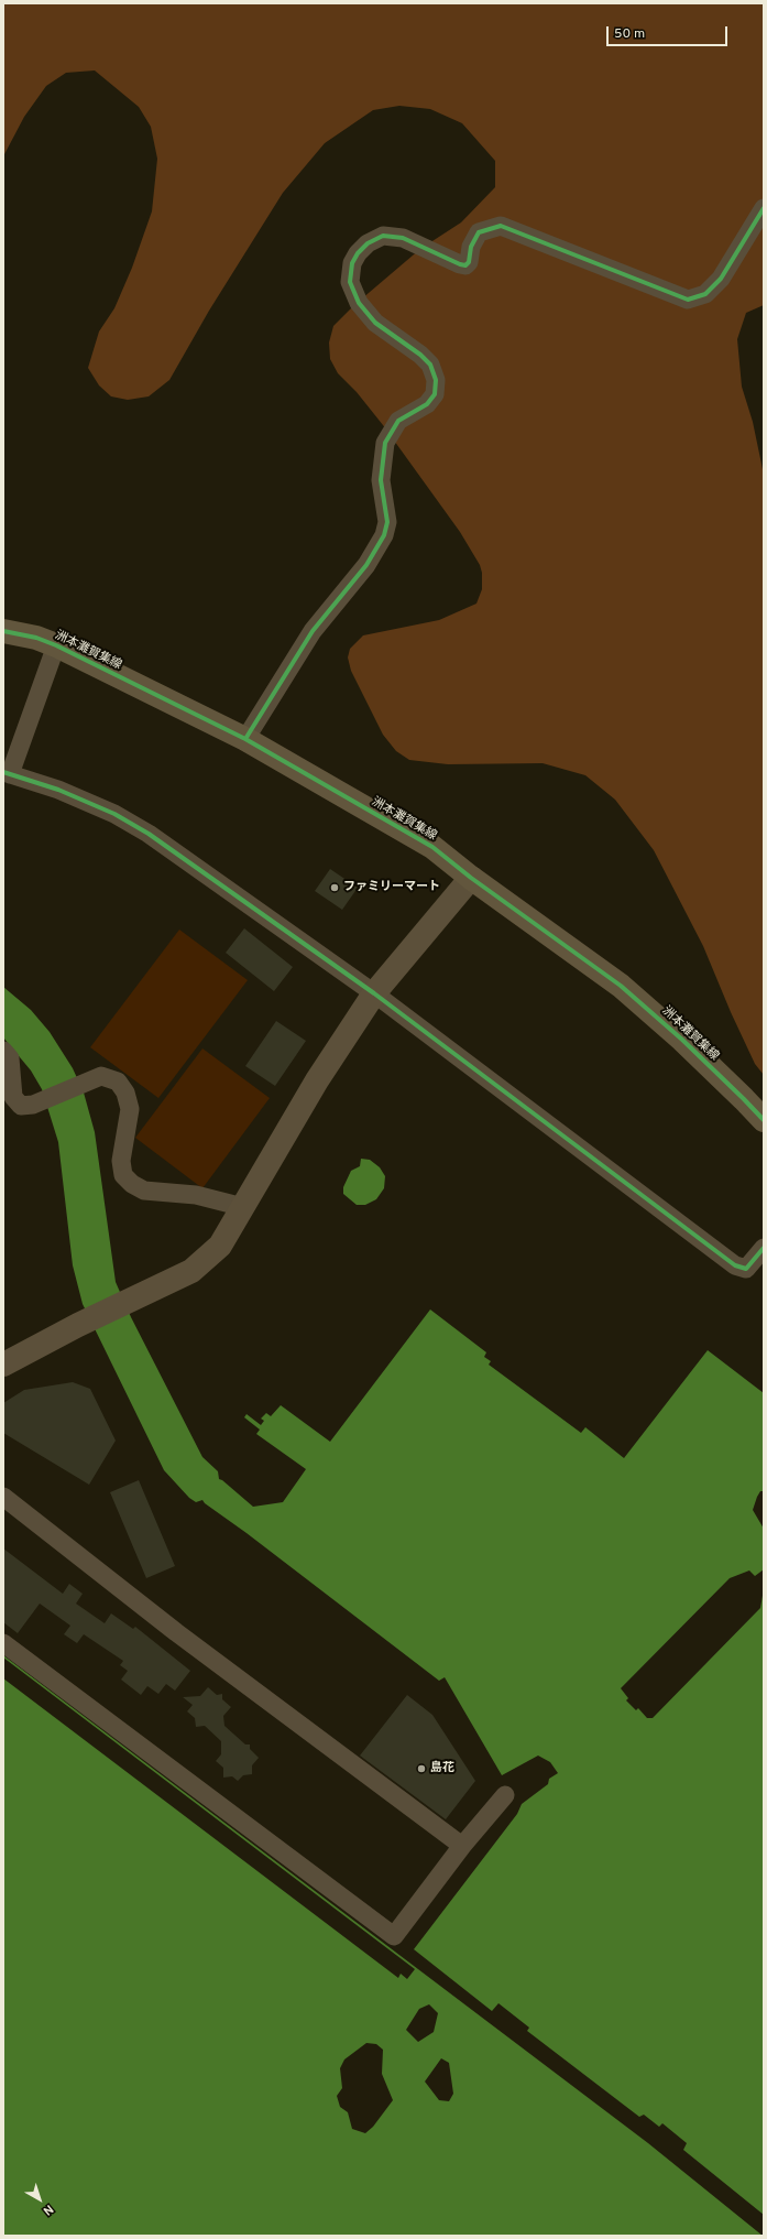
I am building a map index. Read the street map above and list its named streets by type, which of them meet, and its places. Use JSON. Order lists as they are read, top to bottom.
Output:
{
  "streets": {
    "main road": ["洲本灘賀集線"]
  },
  "places": ["ファミリーマート", "島花"],
  "scale_bar": "50 m",
  "north": "bottom right"
}
